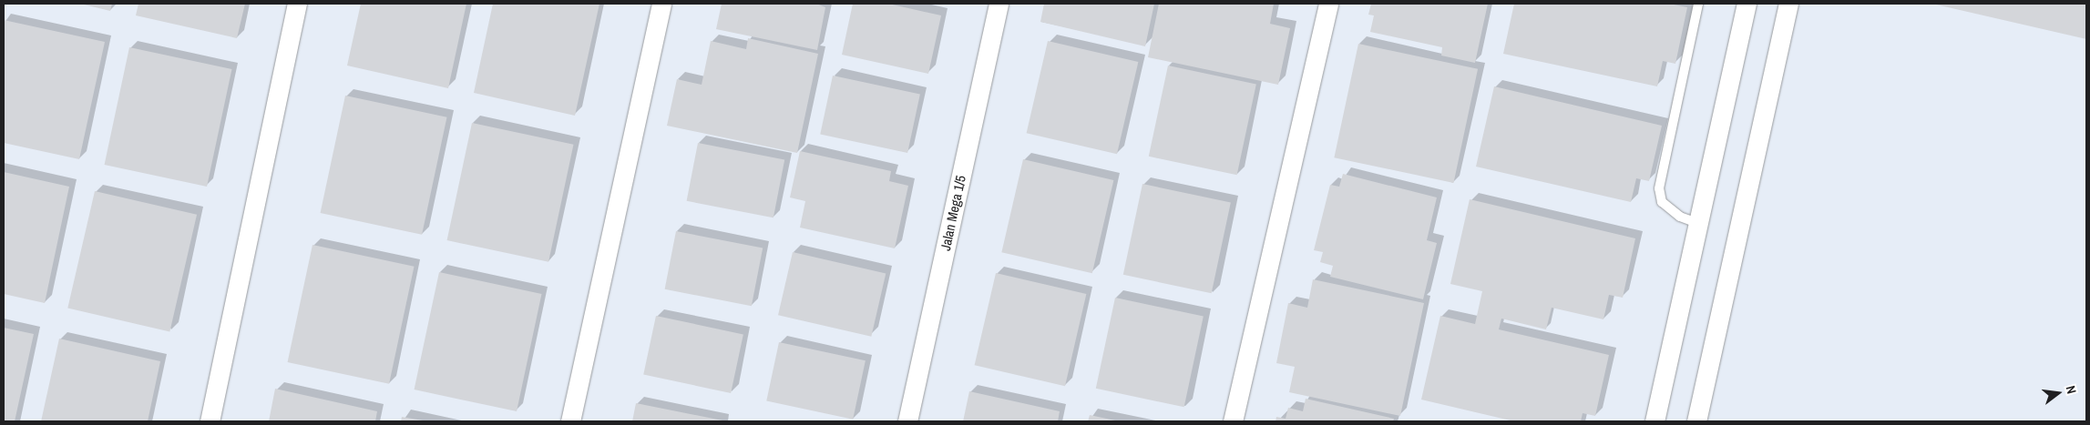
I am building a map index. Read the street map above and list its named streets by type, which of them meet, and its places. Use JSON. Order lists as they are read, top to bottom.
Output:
{
  "streets": {
    "street": ["Jalan Mega 1/5"]
  },
  "north": "right"
}
